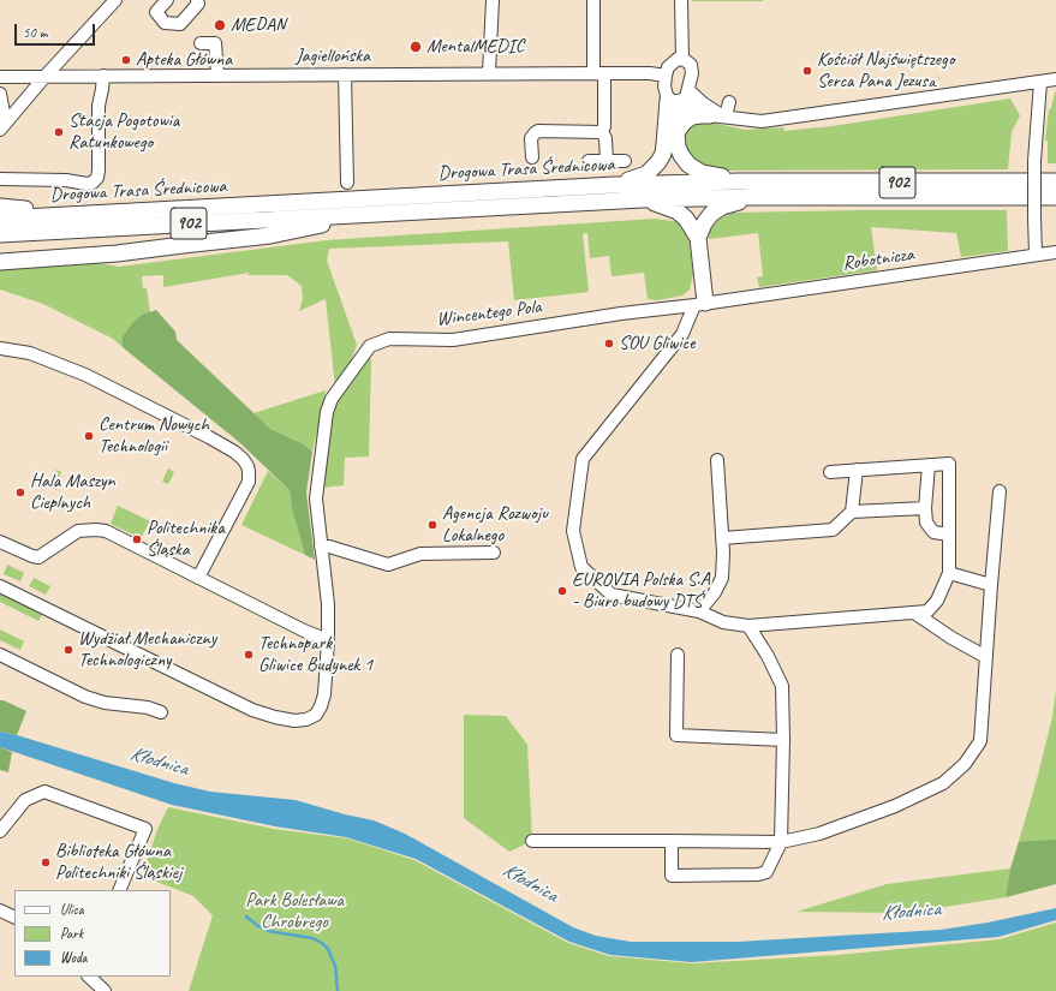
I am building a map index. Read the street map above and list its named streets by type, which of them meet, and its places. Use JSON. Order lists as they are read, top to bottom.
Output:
{
  "streets": {
    "main road": ["Drogowa Trasa Średnicowa", "902"],
    "street": ["Jagiellońska", "Robotnicza", "Wincentego Pola"]
  },
  "crossings": [
    ["Robotnicza", "Wincentego Pola"]
  ],
  "water": ["Kłodnica"],
  "parks": ["Park Bolesława Chrobrego"],
  "places": [
    "MEDAN",
    "MentalMEDIC",
    "Apteka Główna",
    "Kościół Najświętszego Serca Pana Jezusa",
    "Stacja Pogotowia Ratunkowego",
    "SOU Gliwice",
    "Centrum Nowych Technologii",
    "Hala Maszyn Cieplnych",
    "Agencja Rozwoju Lokalnego",
    "Politechnika Śląska",
    "EUROVIA Polska S.A - Biuro budowy DTŚ",
    "Wydział Mechaniczny Technologiczny",
    "Technopark Gliwice Budynek 1",
    "Biblioteka Główna Politechniki Śląskiej"
  ],
  "legend": ["Ulica", "Park", "Woda"],
  "scale_bar": "50 m"
}
